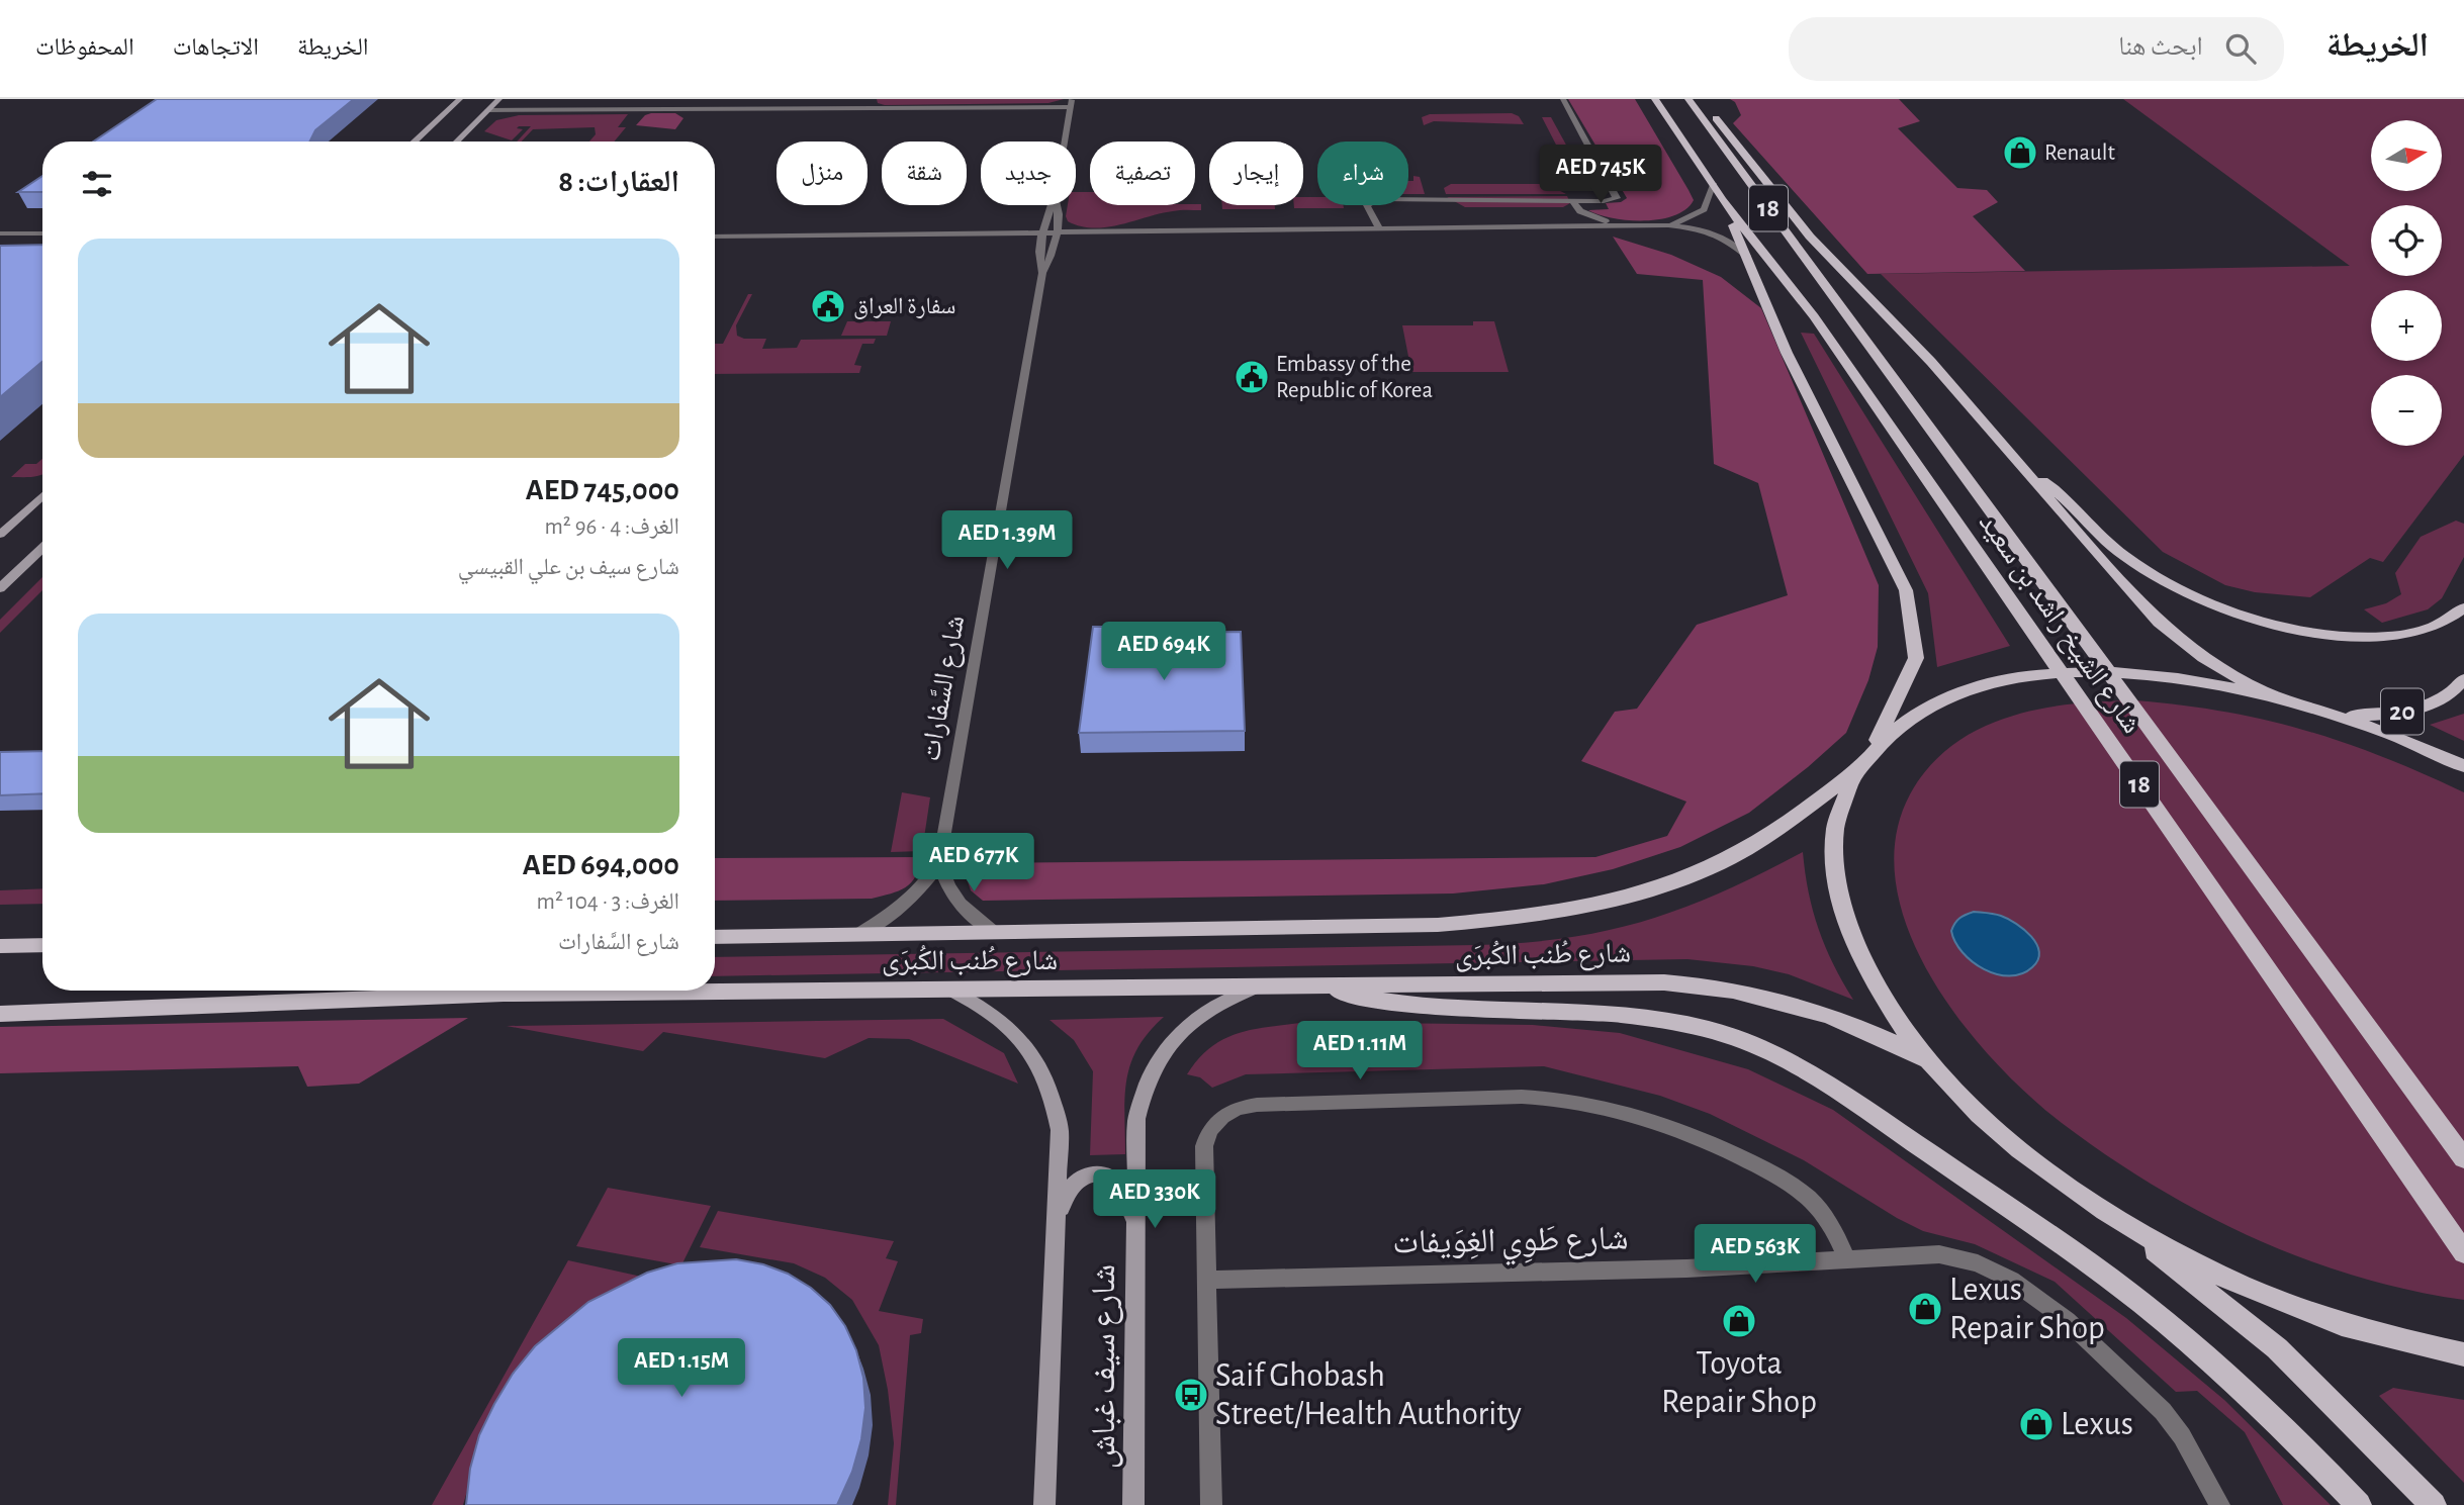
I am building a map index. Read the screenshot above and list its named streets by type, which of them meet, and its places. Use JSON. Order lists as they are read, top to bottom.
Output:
{
  "streets": {
    "main road": [
      "18",
      "شارع الشيخ راشد بن سعيد",
      "20",
      "شارع طُنب الكُبرَى"
    ],
    "street": ["شارع السَّفارات", "شارع طَوِي الغِوَيفات", "شارع سيف غباش"]
  },
  "crossings": [
    ["شارع السَّفارات", "شارع طُنب الكُبرَى"],
    ["شارع طُنب الكُبرَى", "شارع سيف غباش"]
  ],
  "places": {
    "shop": [
      "Renault",
      "Lexus Repair Shop",
      "Toyota Repair Shop",
      "Lexus"
    ],
    "public building": ["سفارة العراق", "Embassy of the Republic of Korea"],
    "bus stop": ["Saif Ghobash Street/Health Authority"]
  },
  "north": "right",
  "page": {
    "header": "الخريطة",
    "search": "ابحث هنا",
    "nav": ["الخريطة", "الاتجاهات", "المحفوظات"],
    "map_buttons": ["+", "−"],
    "chip": [
      "شراء",
      "إيجار",
      "تصفية",
      "جديد",
      "شقة",
      "منزل"
    ],
    "heading": "العقارات: 8",
    "price": [
      "AED 745K",
      "AED 1.39M",
      "AED 694K",
      "AED 677K",
      "AED 1.11M",
      "AED 330K",
      "AED 563K",
      "AED 1.15M"
    ],
    "list": [
      {
        "name": "AED 745,000",
        "note": "الغرف: 4 · 96 m² · شارع سيف بن علي القبيسي"
      },
      {
        "name": "AED 694,000",
        "note": "الغرف: 3 · 104 m² · شارع السَّفارات"
      }
    ]
  }
}
